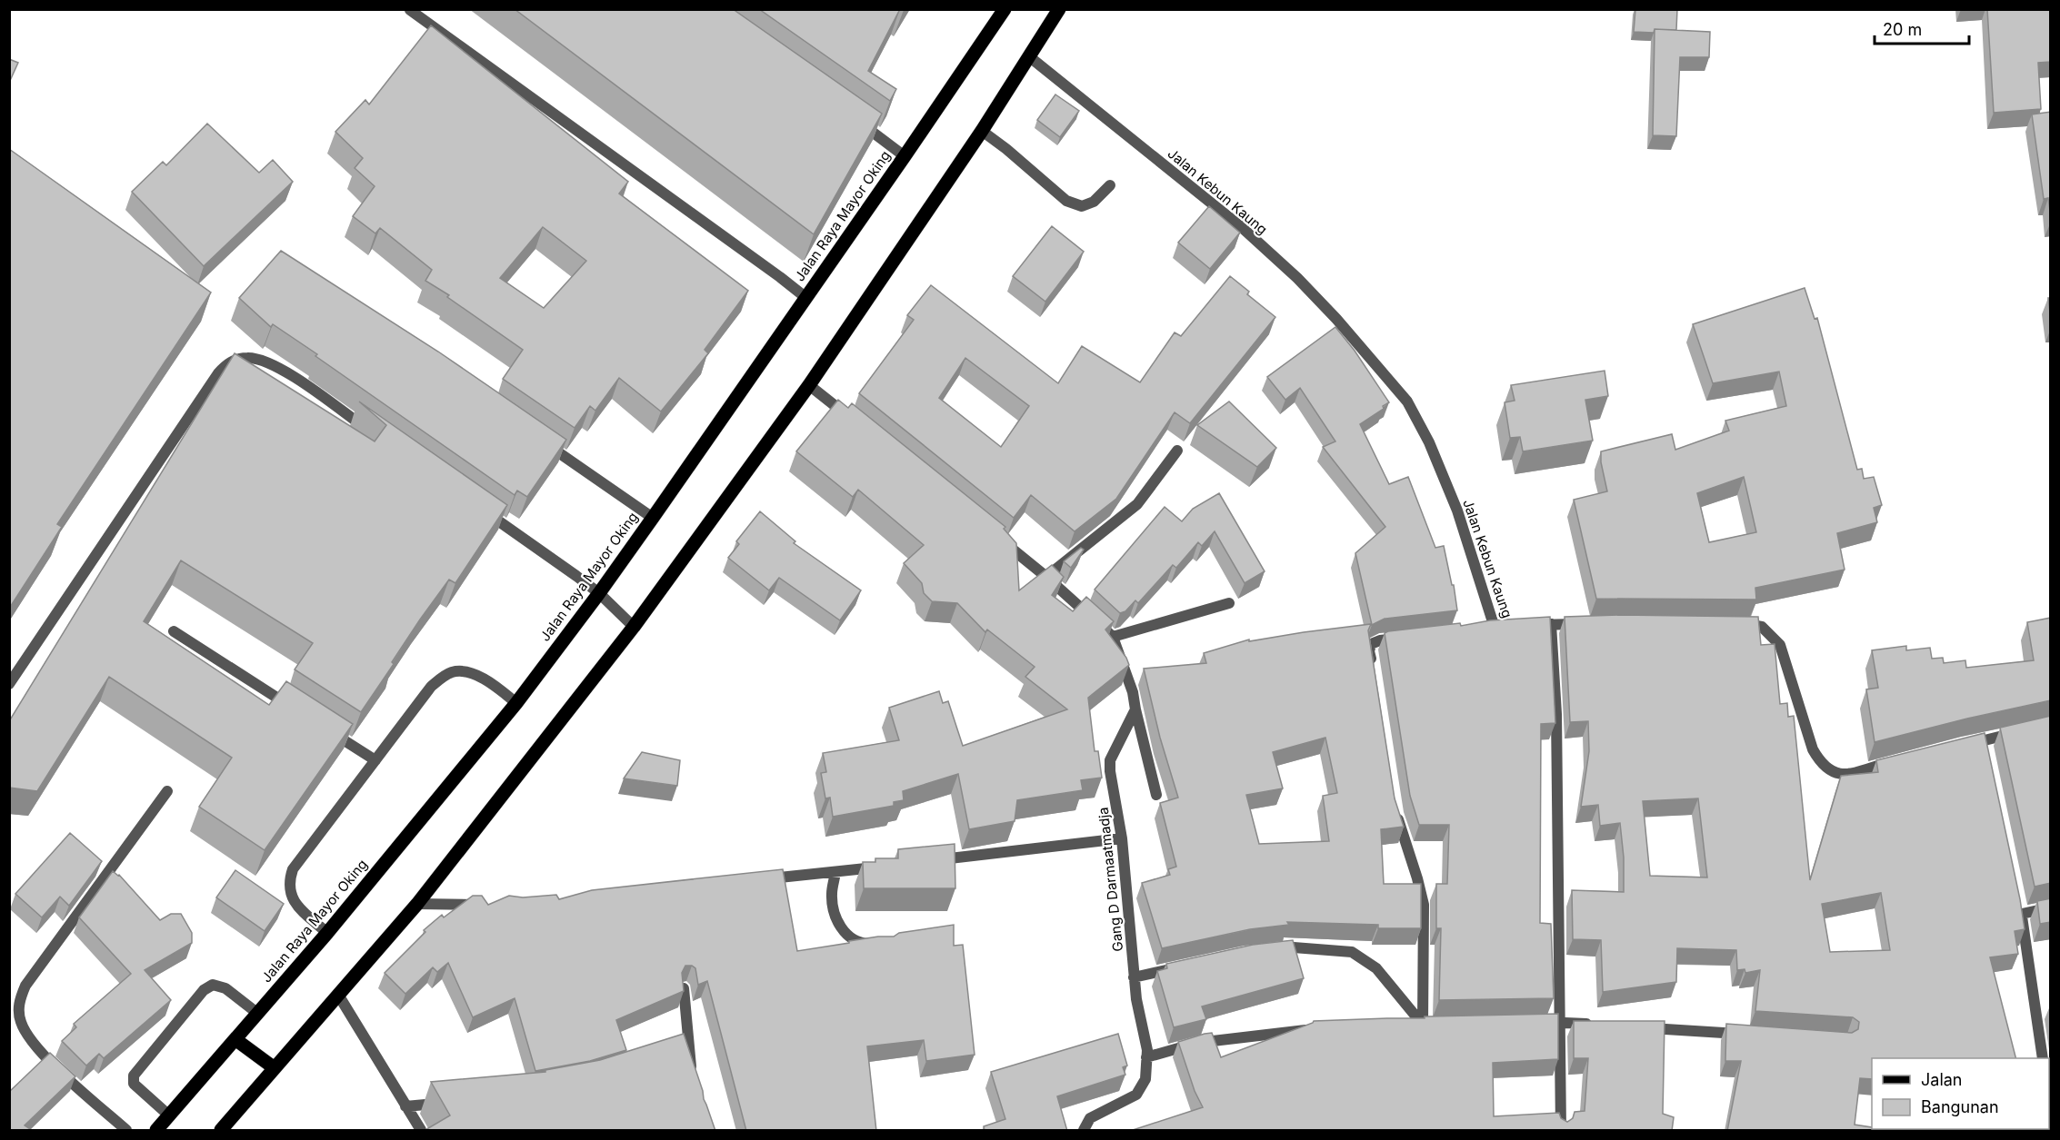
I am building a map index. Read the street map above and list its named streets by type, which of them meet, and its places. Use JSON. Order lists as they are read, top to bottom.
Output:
{
  "streets": {
    "main road": ["Jalan Raya Mayor Oking"],
    "street": ["Jalan Kebun Kaung", "Gang D Darmaatmadja"]
  },
  "legend": ["Jalan", "Bangunan"],
  "scale_bar": "20 m"
}
